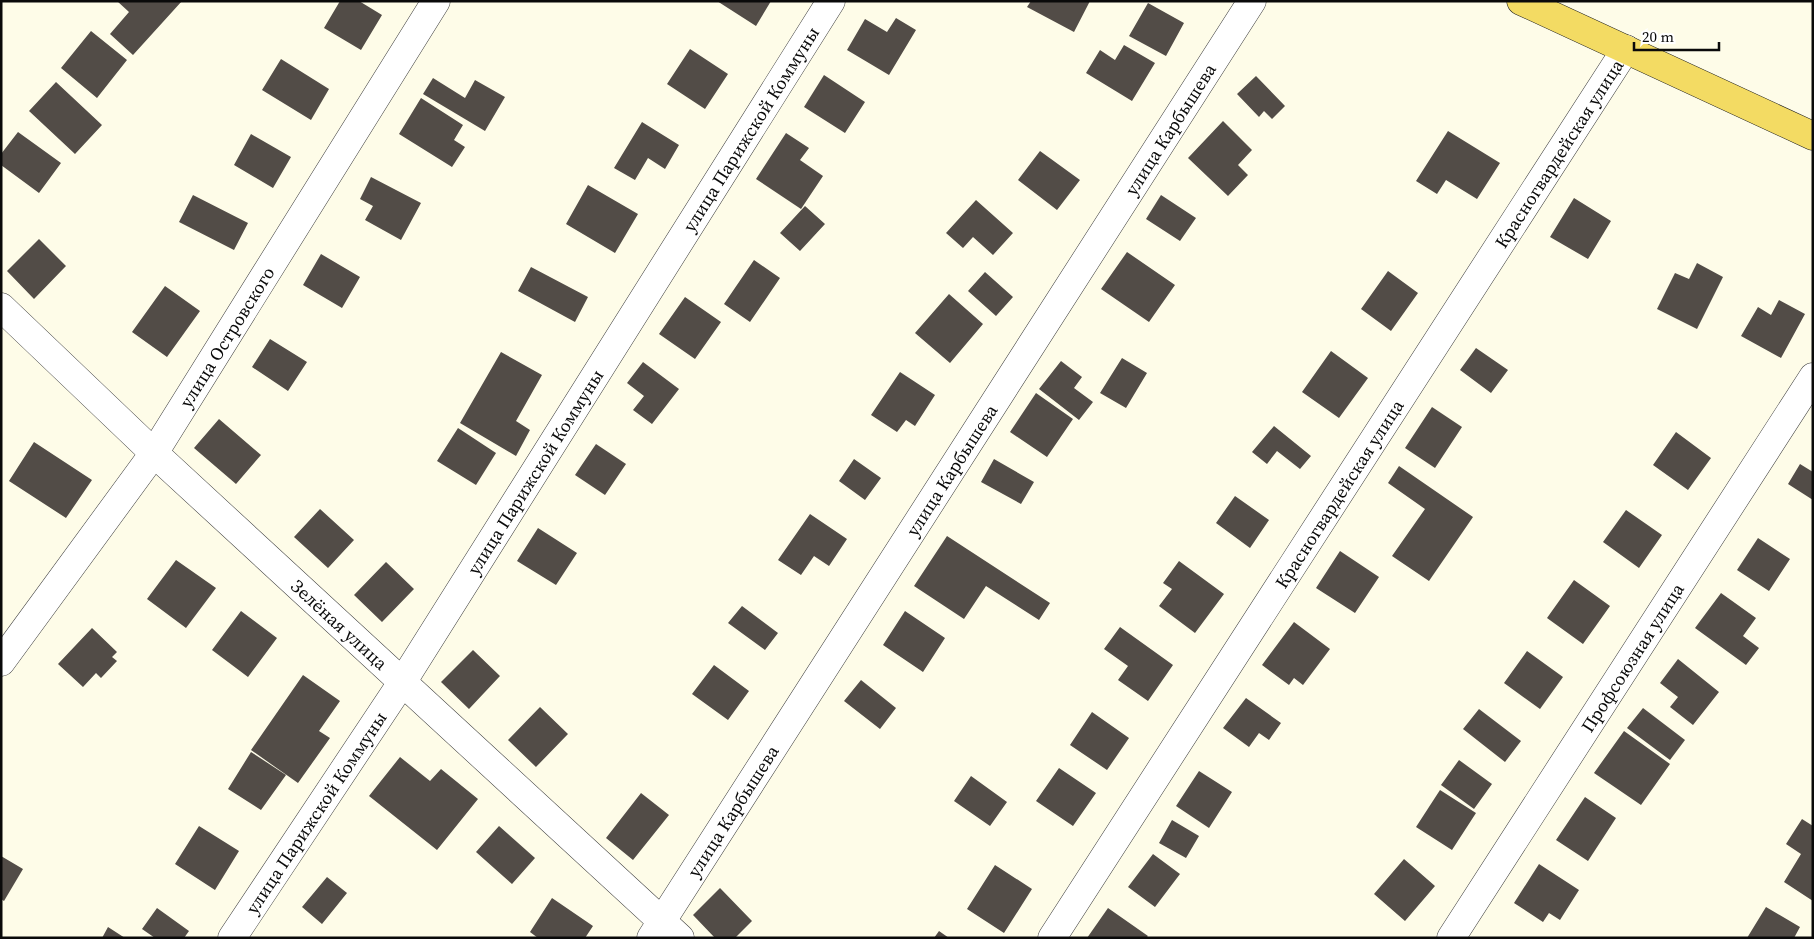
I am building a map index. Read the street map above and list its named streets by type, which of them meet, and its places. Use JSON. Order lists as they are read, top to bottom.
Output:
{
  "streets": {
    "street": [
      "улица Парижской Коммуны",
      "улица Карбышева",
      "Красногвардейская улица",
      "улица Островского",
      "Зелёная улица",
      "Профсоюзная улица"
    ]
  },
  "crossings": [
    ["улица Парижской Коммуны", "Зелёная улица"],
    ["улица Карбышева", "Зелёная улица"],
    ["улица Островского", "Зелёная улица"]
  ],
  "scale_bar": "20 m"
}
